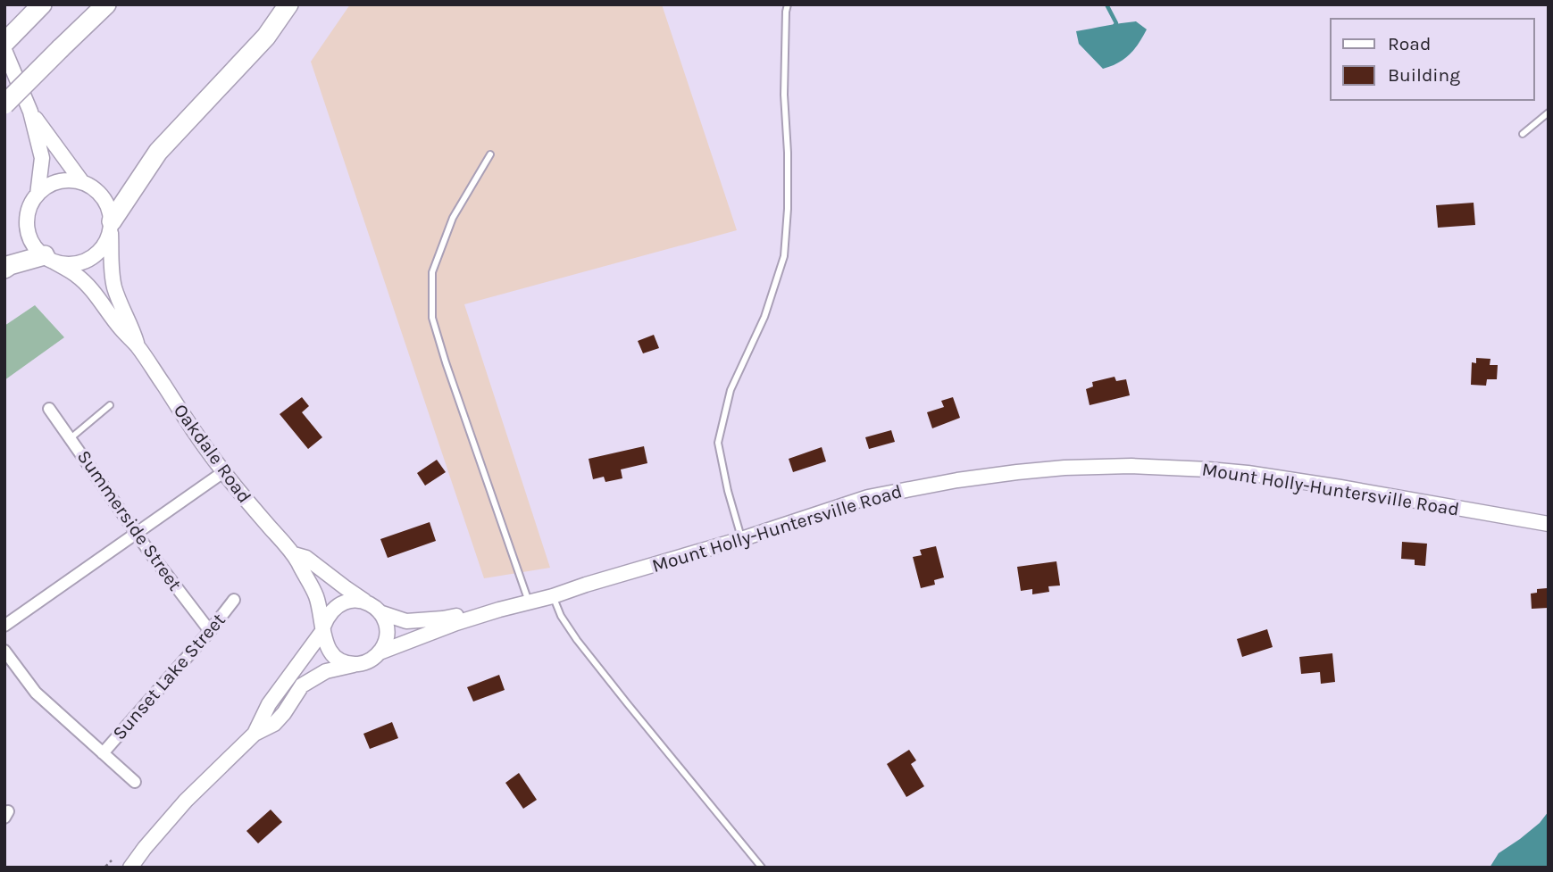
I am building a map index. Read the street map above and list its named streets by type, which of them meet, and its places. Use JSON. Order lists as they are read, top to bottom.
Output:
{
  "streets": {
    "main road": ["Oakdale Road", "Mount Holly-Huntersville Road"],
    "street": ["Summerside Street", "Sunset Lake Street"]
  },
  "crossings": [
    ["Oakdale Road", "Mount Holly-Huntersville Road"],
    ["Summerside Street", "Sunset Lake Street"]
  ],
  "legend": ["Road", "Building"]
}
